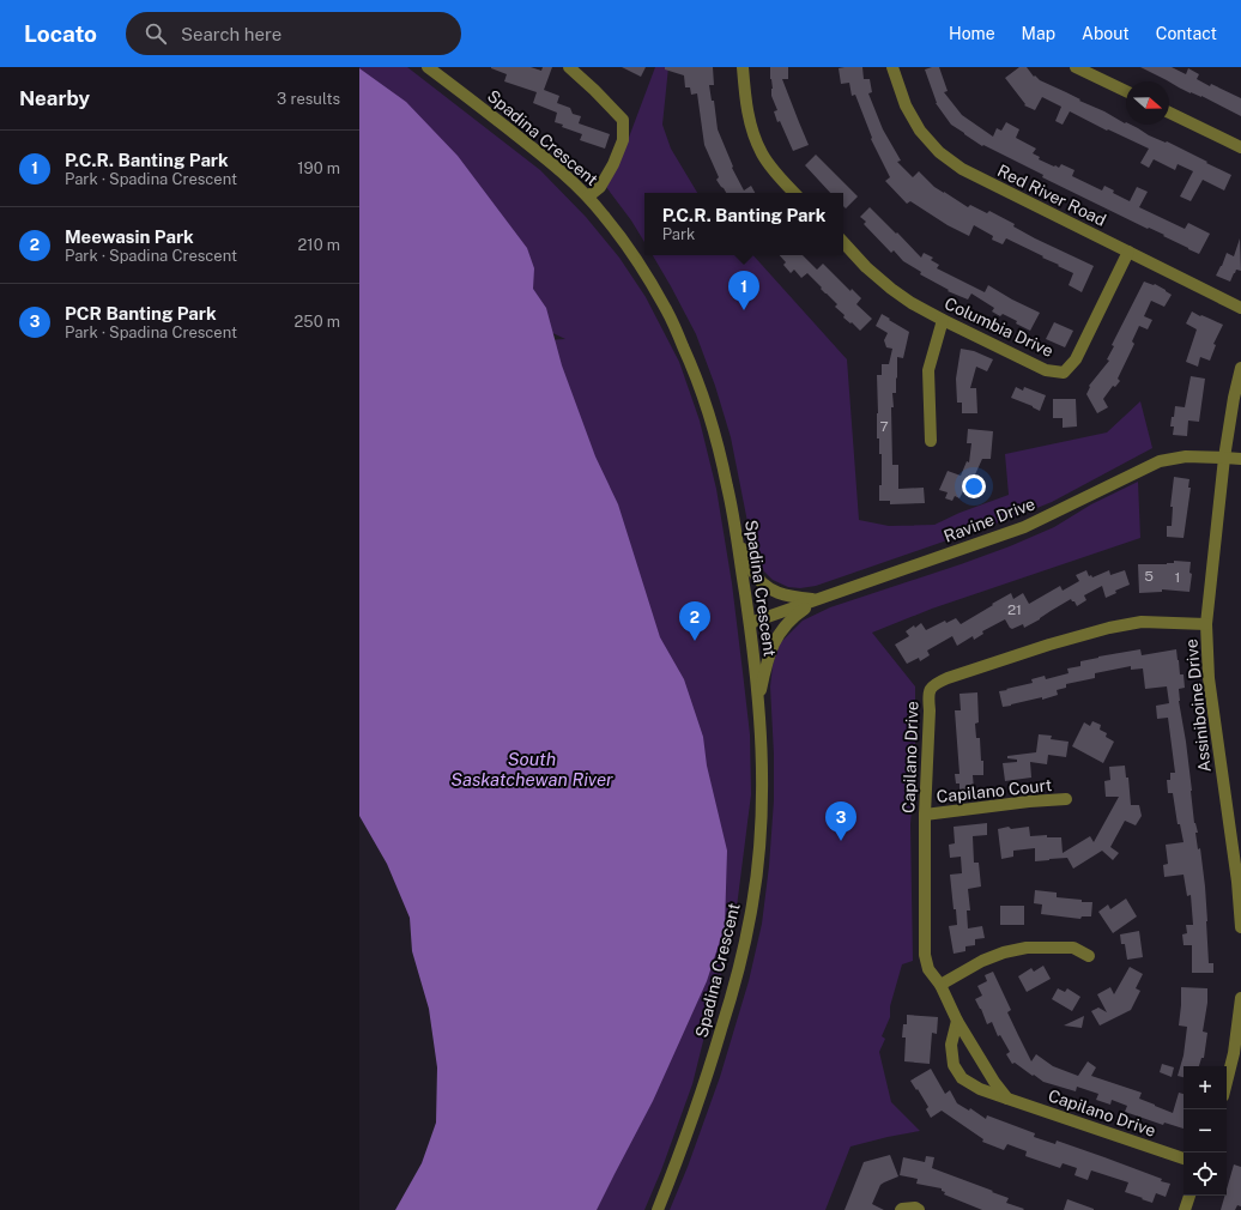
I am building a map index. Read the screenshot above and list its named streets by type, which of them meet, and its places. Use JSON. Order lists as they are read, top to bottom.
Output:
{
  "streets": {
    "street": [
      "Spadina Crescent",
      "Red River Road",
      "Columbia Drive",
      "Ravine Drive",
      "Assiniboine Drive",
      "Capilano Drive",
      "Capilano Court"
    ]
  },
  "crossings": [
    ["Spadina Crescent", "Ravine Drive"],
    ["Red River Road", "Columbia Drive"],
    ["Ravine Drive", "Assiniboine Drive"],
    ["Assiniboine Drive", "Capilano Drive"],
    ["Capilano Drive", "Capilano Court"]
  ],
  "water": ["South Saskatchewan River"],
  "house_numbers": [
    "7",
    "5",
    "1",
    "21"
  ],
  "north": "right",
  "page": {
    "header": "Locato",
    "search": "Search here",
    "nav": [
      "Home",
      "Map",
      "About",
      "Contact"
    ],
    "heading": ["Nearby", "3 results"],
    "list": [
      {
        "mark": "1",
        "name": "P.C.R. Banting Park",
        "note": "Park · Spadina Crescent",
        "value": "190 m"
      },
      {
        "mark": "2",
        "name": "Meewasin Park",
        "note": "Park · Spadina Crescent",
        "value": "210 m"
      },
      {
        "mark": "3",
        "name": "PCR Banting Park",
        "note": "Park · Spadina Crescent",
        "value": "250 m"
      }
    ],
    "popup": ["P.C.R. Banting Park", "Park"],
    "pins": ["1", "2", "3"],
    "map_buttons": ["+", "−"]
  }
}
